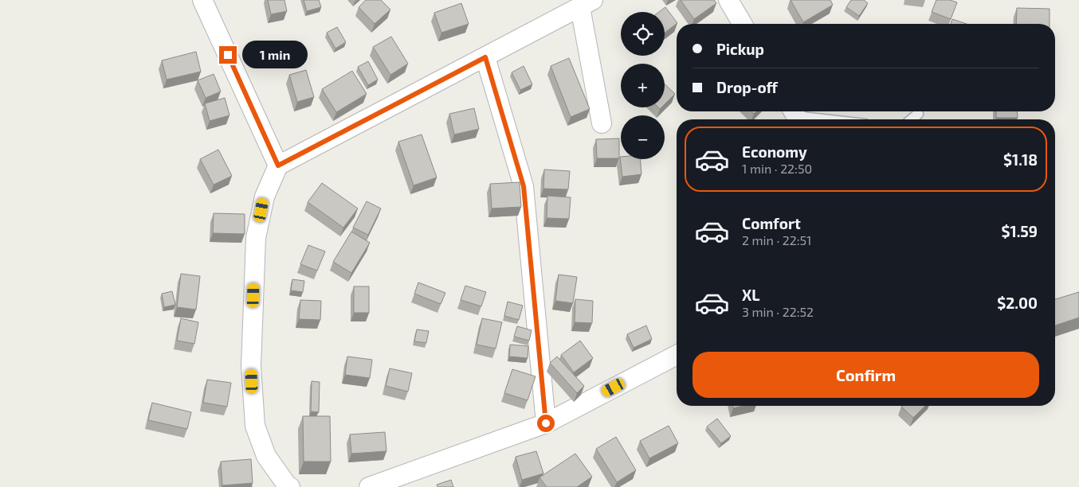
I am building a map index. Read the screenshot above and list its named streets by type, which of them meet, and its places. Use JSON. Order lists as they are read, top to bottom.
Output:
{
  "page": {
    "map_buttons": ["+", "−"],
    "banner": ["Pickup", "Drop-off"],
    "bubble": "1 min",
    "list": [
      {
        "name": "Economy",
        "note": "1 min · 22:50",
        "value": "$1.18"
      },
      {
        "name": "Comfort",
        "note": "2 min · 22:51",
        "value": "$1.59"
      },
      {
        "name": "XL",
        "note": "3 min · 22:52",
        "value": "$2.00"
      }
    ],
    "buttons": "Confirm"
  }
}
